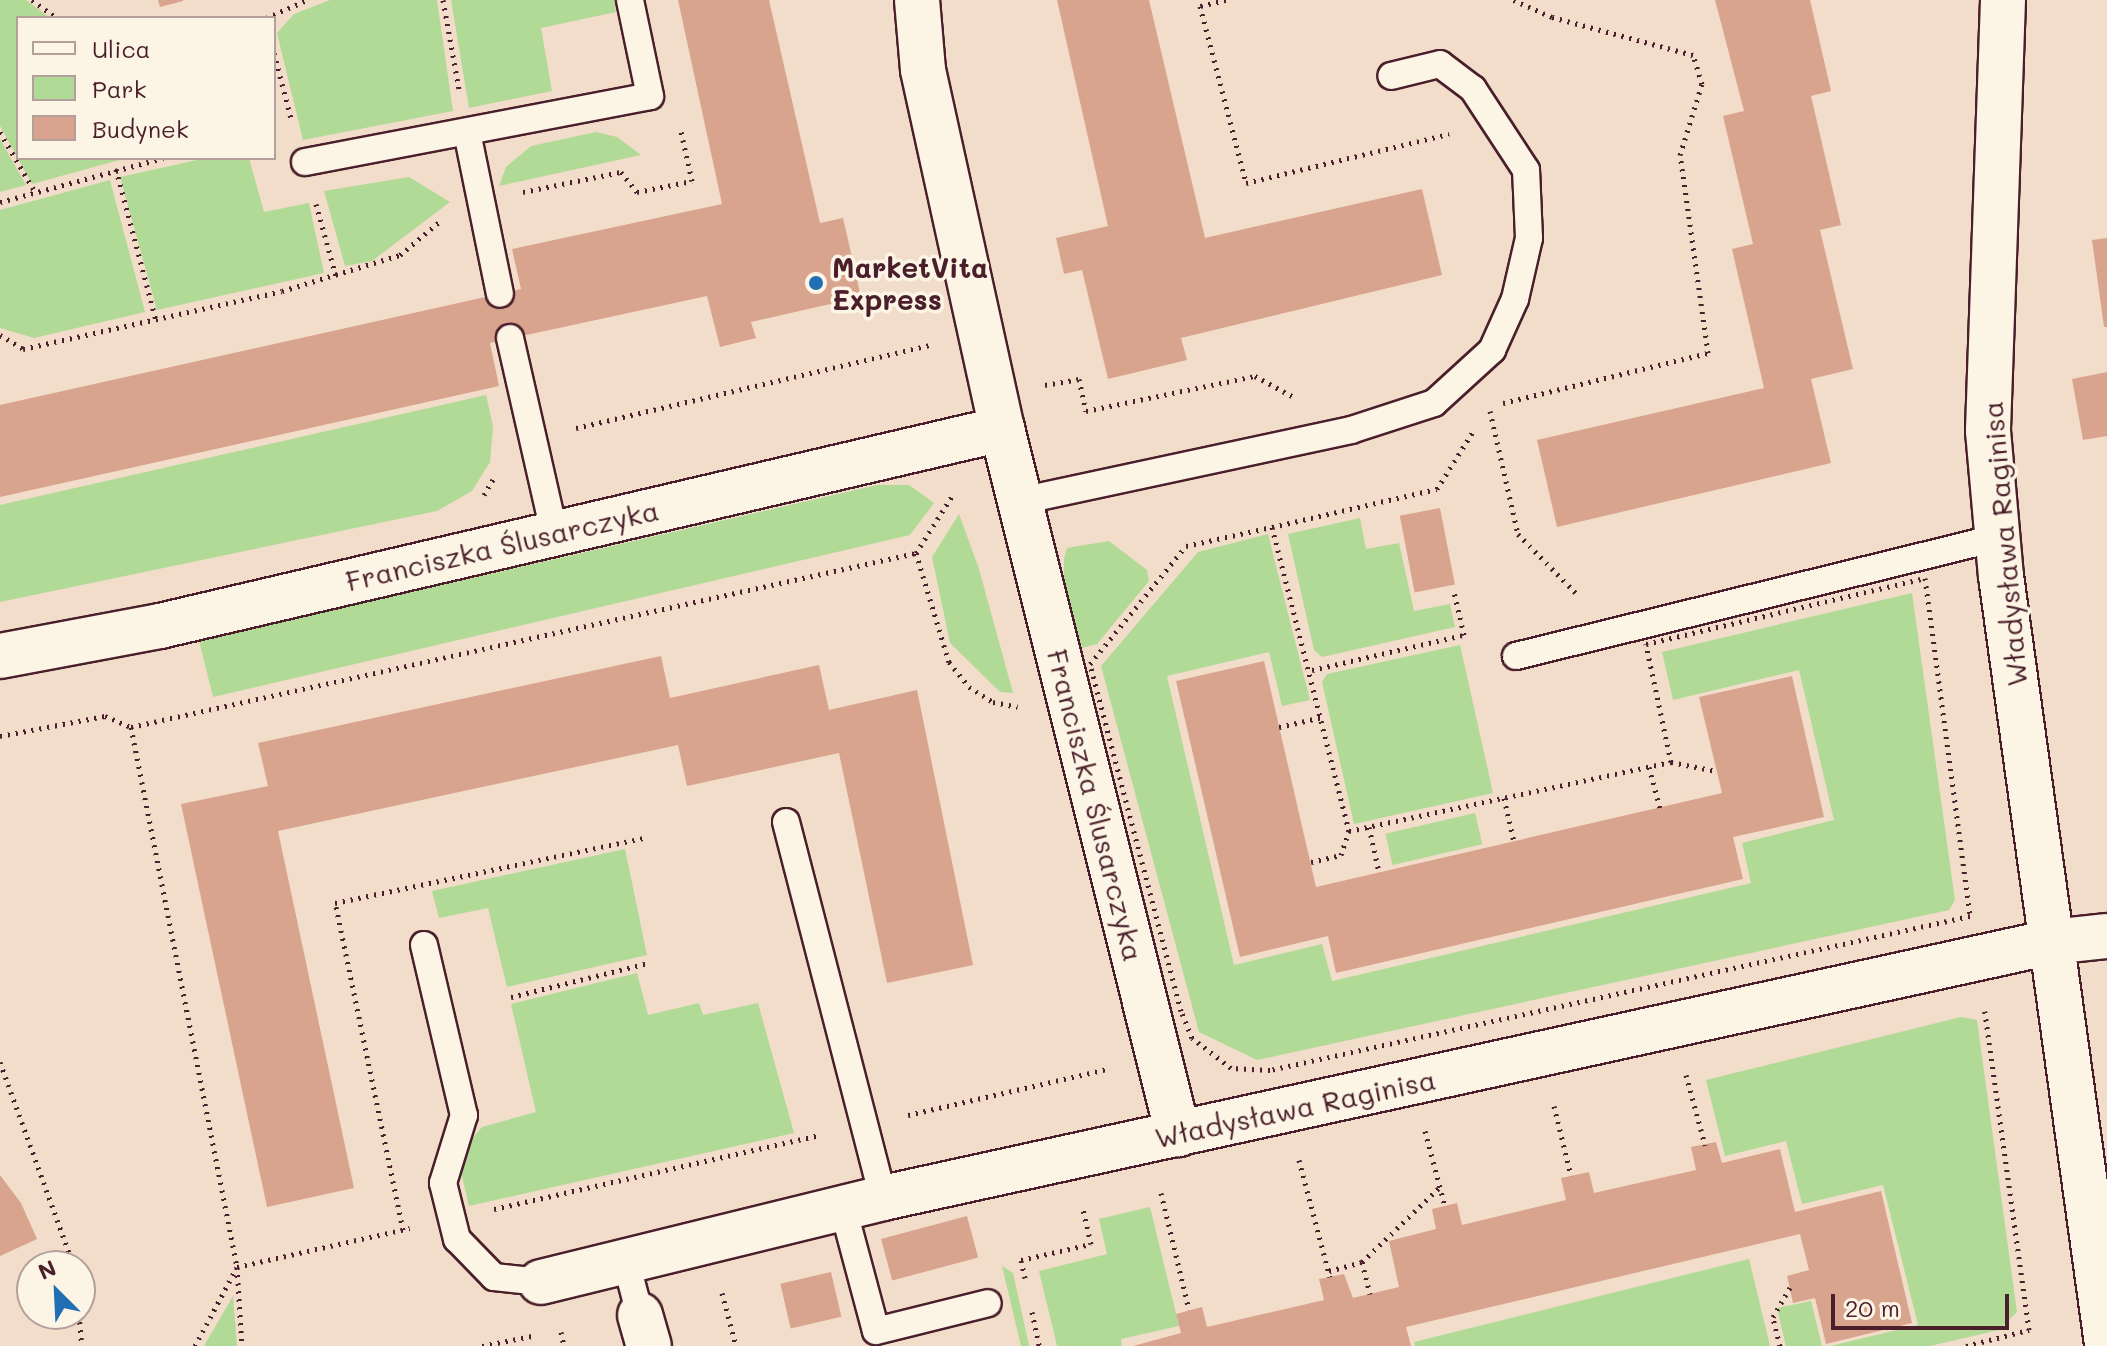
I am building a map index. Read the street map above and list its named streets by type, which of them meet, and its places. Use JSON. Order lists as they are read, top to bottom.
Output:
{
  "streets": {
    "street": ["Władysława Raginisa", "Franciszka Ślusarczyka"]
  },
  "crossings": [
    ["Władysława Raginisa", "Franciszka Ślusarczyka"]
  ],
  "places": ["MarketVita Express"],
  "legend": ["Ulica", "Park", "Budynek"],
  "scale_bar": "20 m",
  "north": "top left"
}
